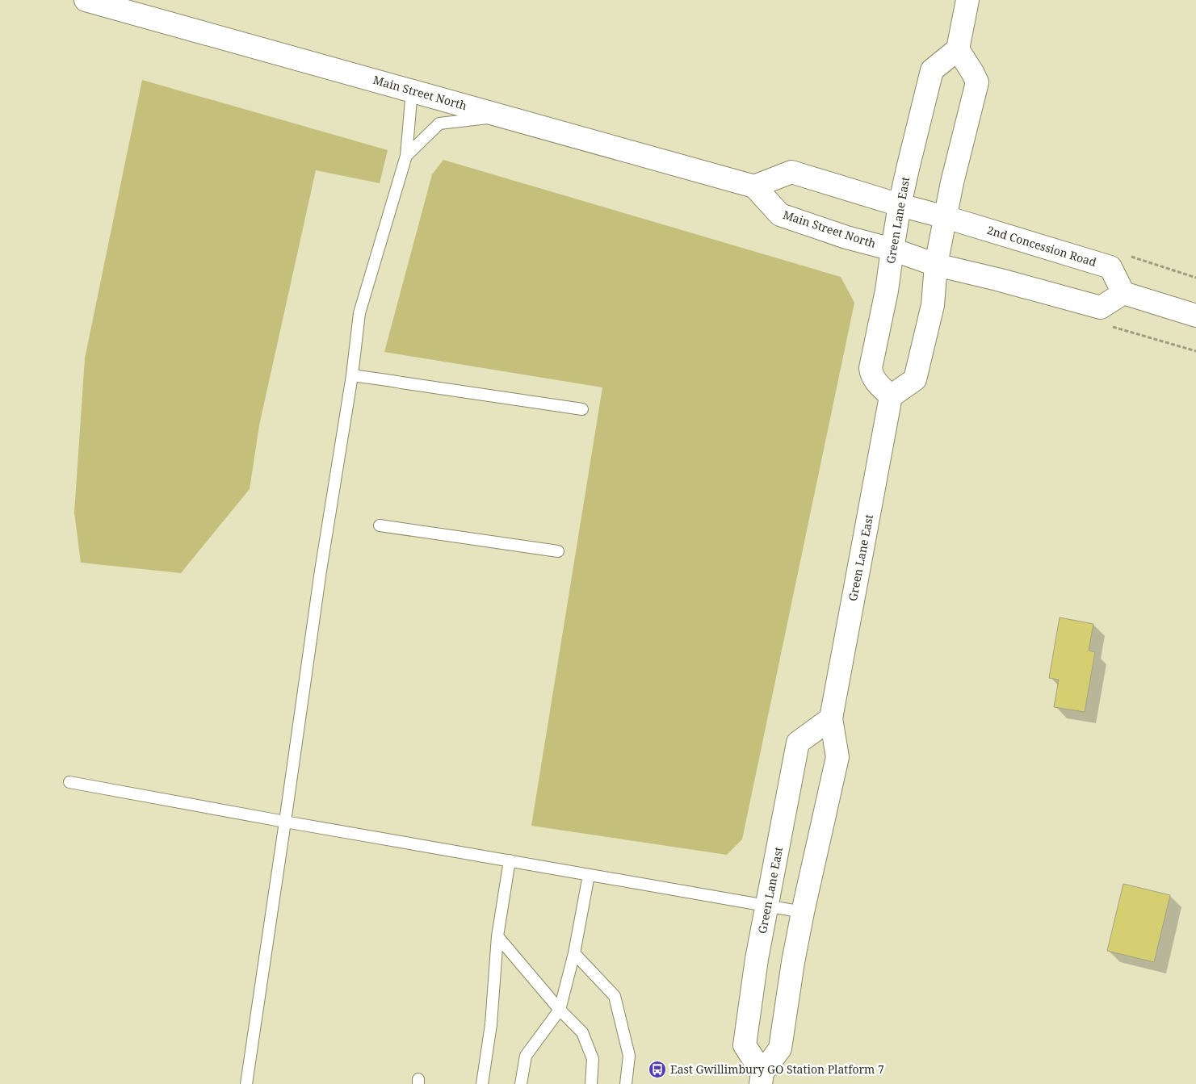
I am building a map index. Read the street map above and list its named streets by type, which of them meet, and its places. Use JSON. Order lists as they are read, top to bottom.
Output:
{
  "streets": {
    "main road": ["Main Street North", "Green Lane East", "2nd Concession Road"]
  },
  "crossings": [
    ["Main Street North", "Green Lane East"],
    ["Green Lane East", "2nd Concession Road"]
  ],
  "places": {
    "bus stop": ["East Gwillimbury GO Station Platform 7"]
  }
}
